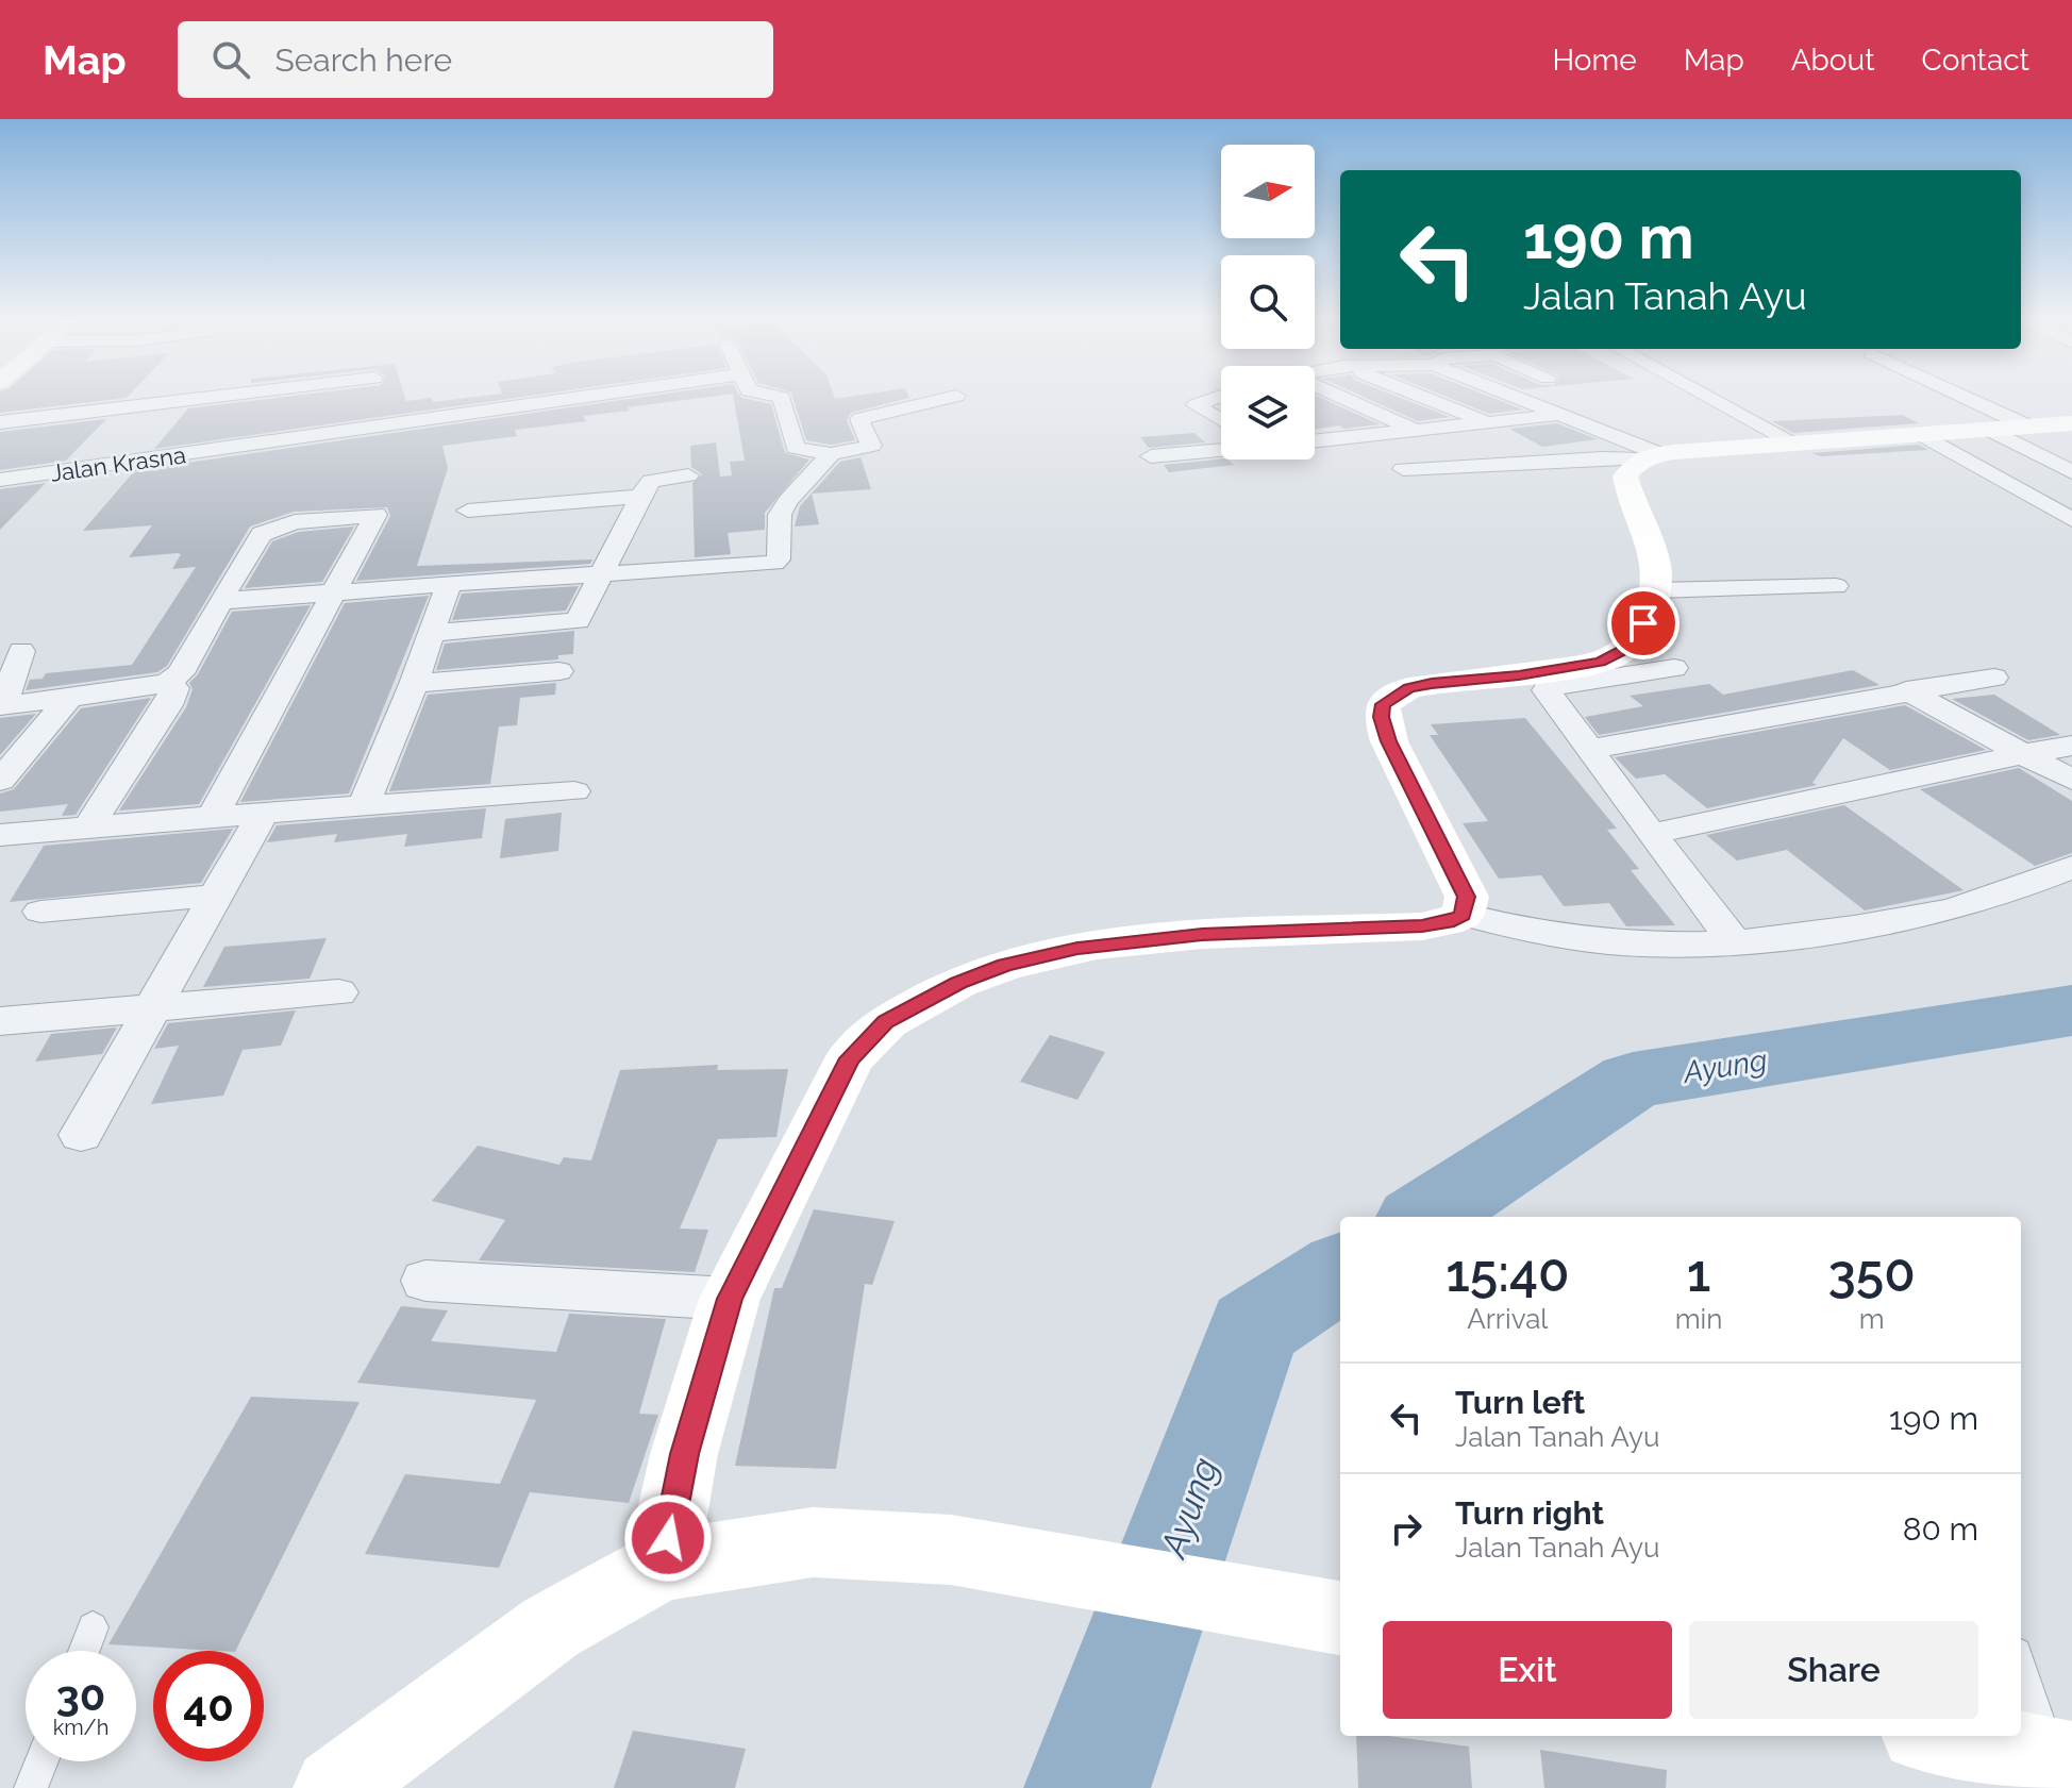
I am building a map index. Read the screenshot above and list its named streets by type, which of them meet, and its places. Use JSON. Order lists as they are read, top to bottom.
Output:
{
  "streets": {
    "street": ["Jalan Krasna"]
  },
  "water": ["Ayung"],
  "north": "right",
  "page": {
    "header": "Map",
    "search": "Search here",
    "nav": [
      "Home",
      "Map",
      "About",
      "Contact"
    ],
    "turn": ["190 m", "Jalan Tanah Ayu"],
    "eta": [
      "15:40",
      "Arrival",
      "1",
      "min",
      "350",
      "m"
    ],
    "list": [
      {
        "name": "Turn left",
        "note": "Jalan Tanah Ayu",
        "value": "190 m"
      },
      {
        "name": "Turn right",
        "note": "Jalan Tanah Ayu",
        "value": "80 m"
      }
    ],
    "buttons": ["Exit", "Share"],
    "speed": "30 km/h",
    "limit": "40"
  }
}
